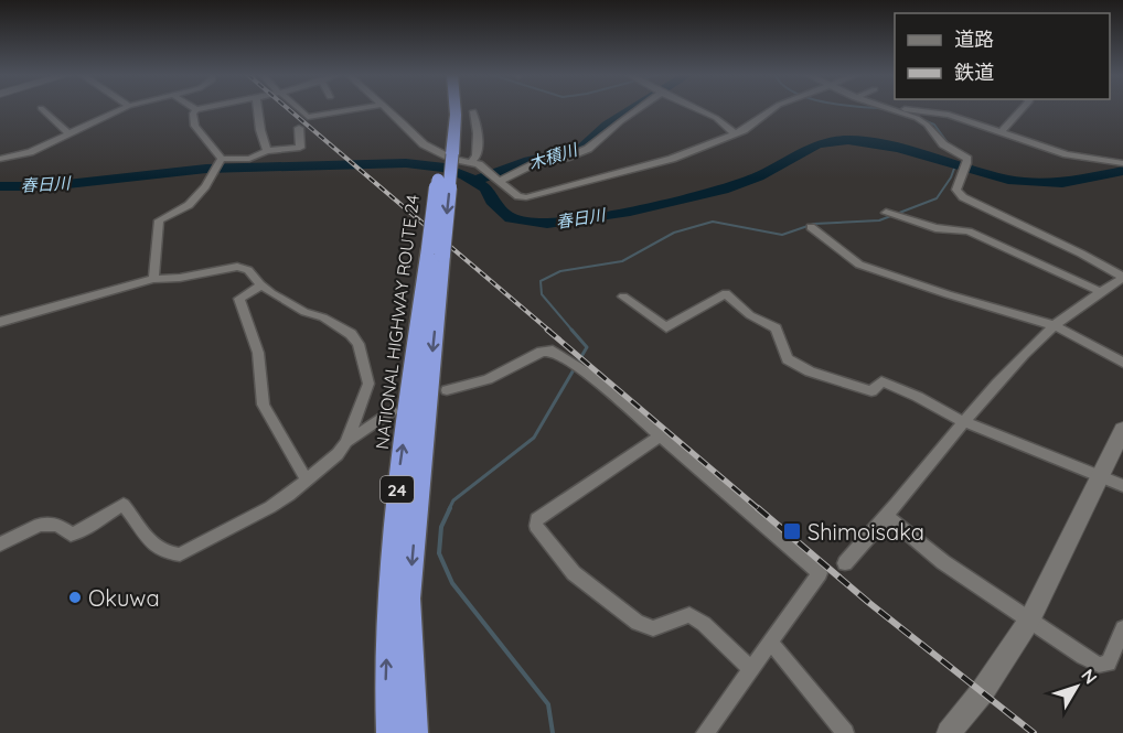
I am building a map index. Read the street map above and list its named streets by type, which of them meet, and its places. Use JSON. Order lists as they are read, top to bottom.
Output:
{
  "streets": {
    "highway": ["NATIONAL HIGHWAY ROUTE 24", "24"]
  },
  "water": ["木積川", "春日川"],
  "places": {
    "transit": ["Shimoisaka"],
    "other": ["Okuwa"]
  },
  "legend": ["道路", "鉄道"],
  "north": "top right"
}
